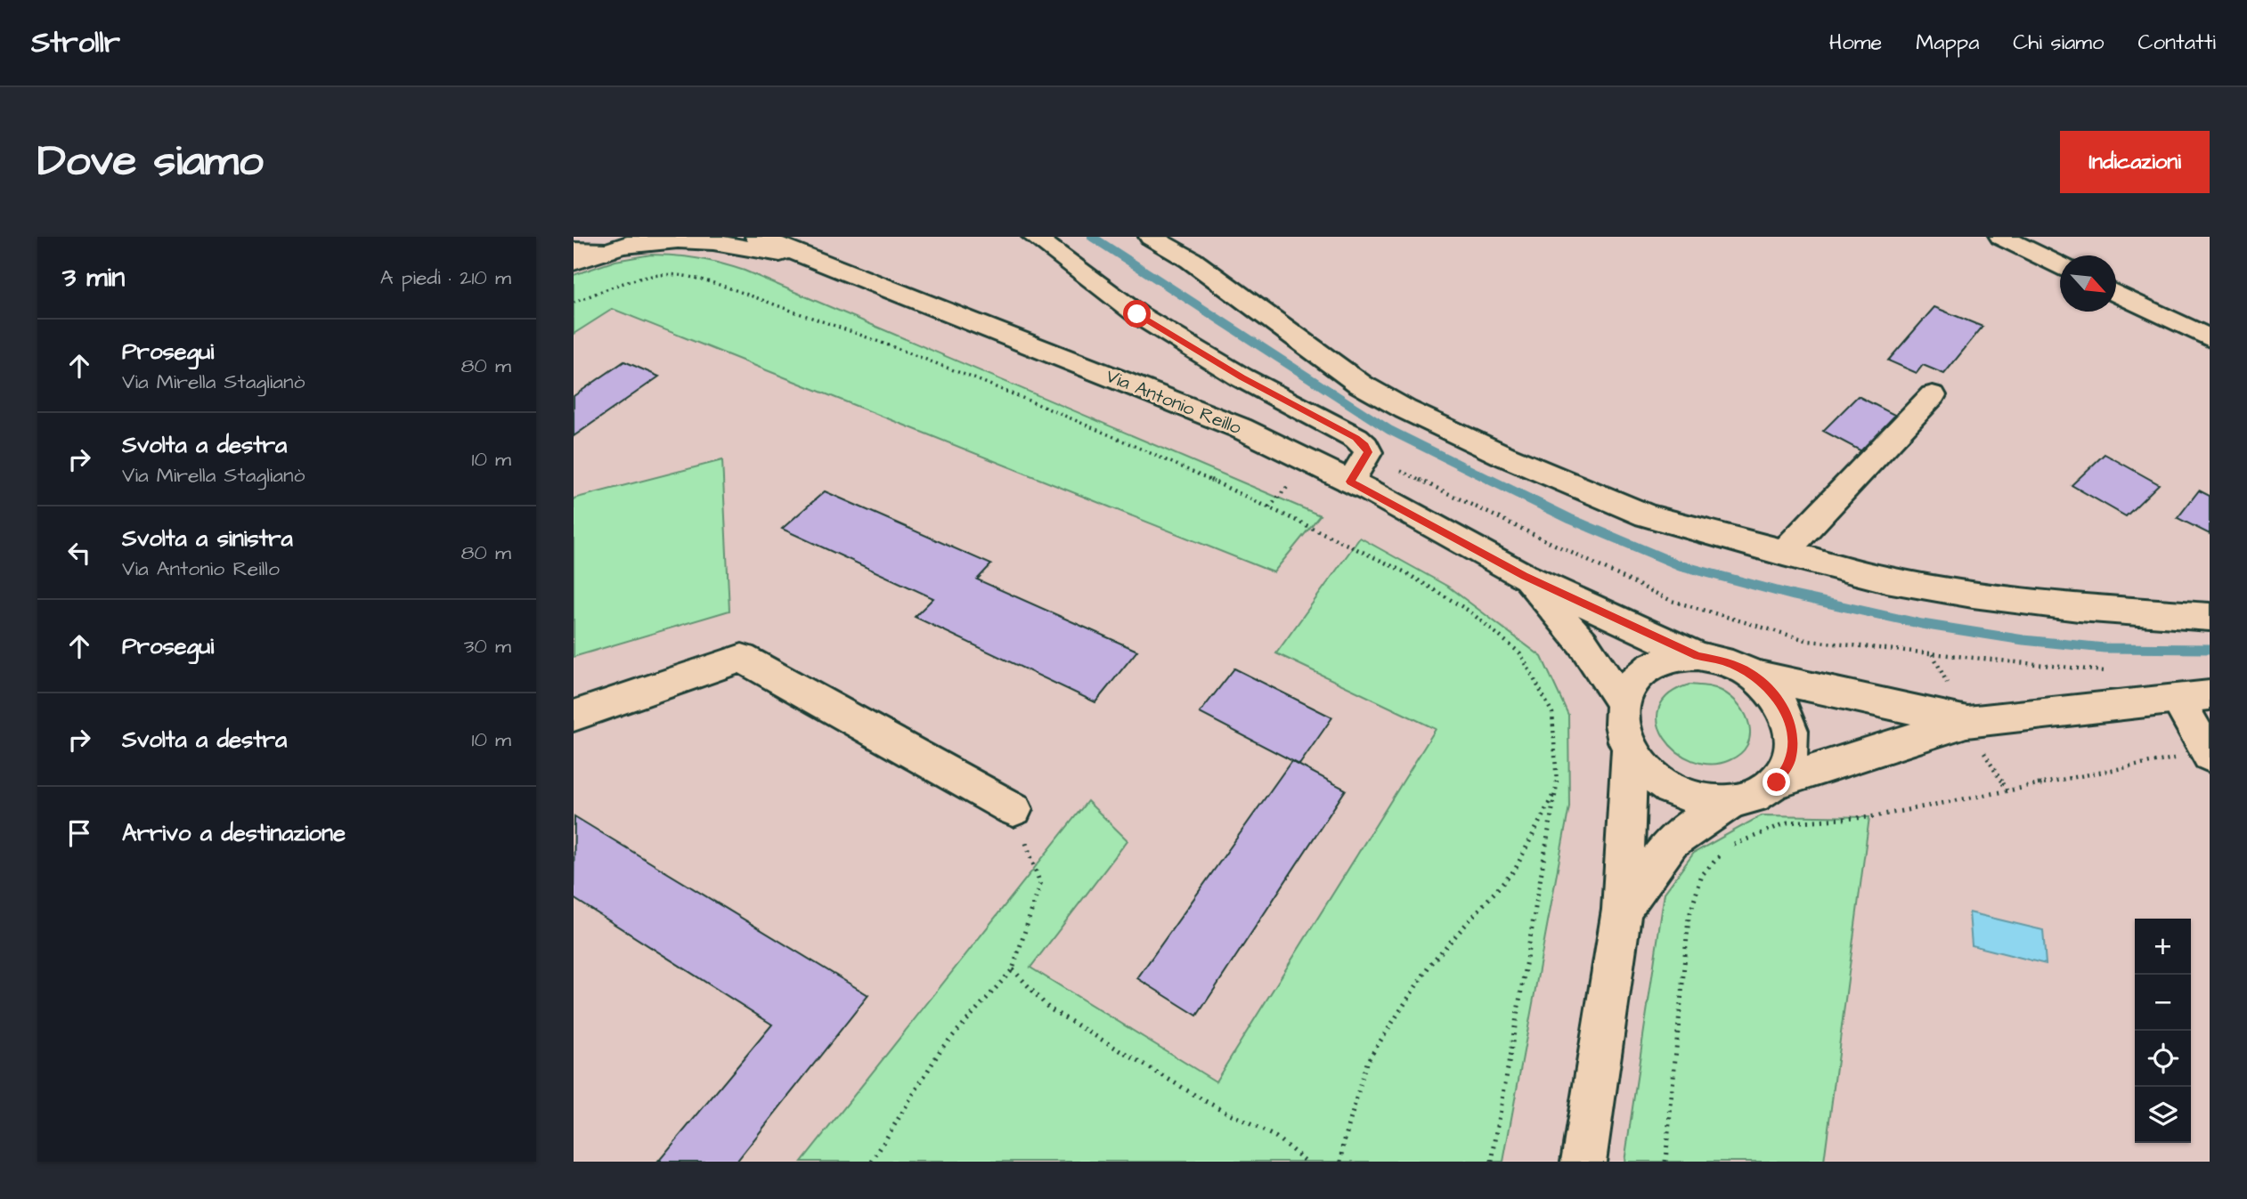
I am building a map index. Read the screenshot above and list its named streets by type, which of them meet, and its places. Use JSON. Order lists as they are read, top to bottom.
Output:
{
  "streets": {
    "street": ["Via Antonio Reillo"]
  },
  "north": "bottom right",
  "page": {
    "header": "Strollr",
    "nav": [
      "Home",
      "Mappa",
      "Chi siamo",
      "Contatti"
    ],
    "buttons": "Indicazioni",
    "title": "Dove siamo",
    "heading": ["3 min", "A piedi · 210 m"],
    "list": [
      ["Prosegui", "Via Mirella Staglianò", "80 m"],
      ["Svolta a destra", "Via Mirella Staglianò", "10 m"],
      ["Svolta a sinistra", "Via Antonio Reillo", "80 m"],
      ["Prosegui", "30 m"],
      ["Svolta a destra", "10 m"],
      "Arrivo a destinazione"
    ],
    "map_buttons": ["+", "−"]
  }
}
